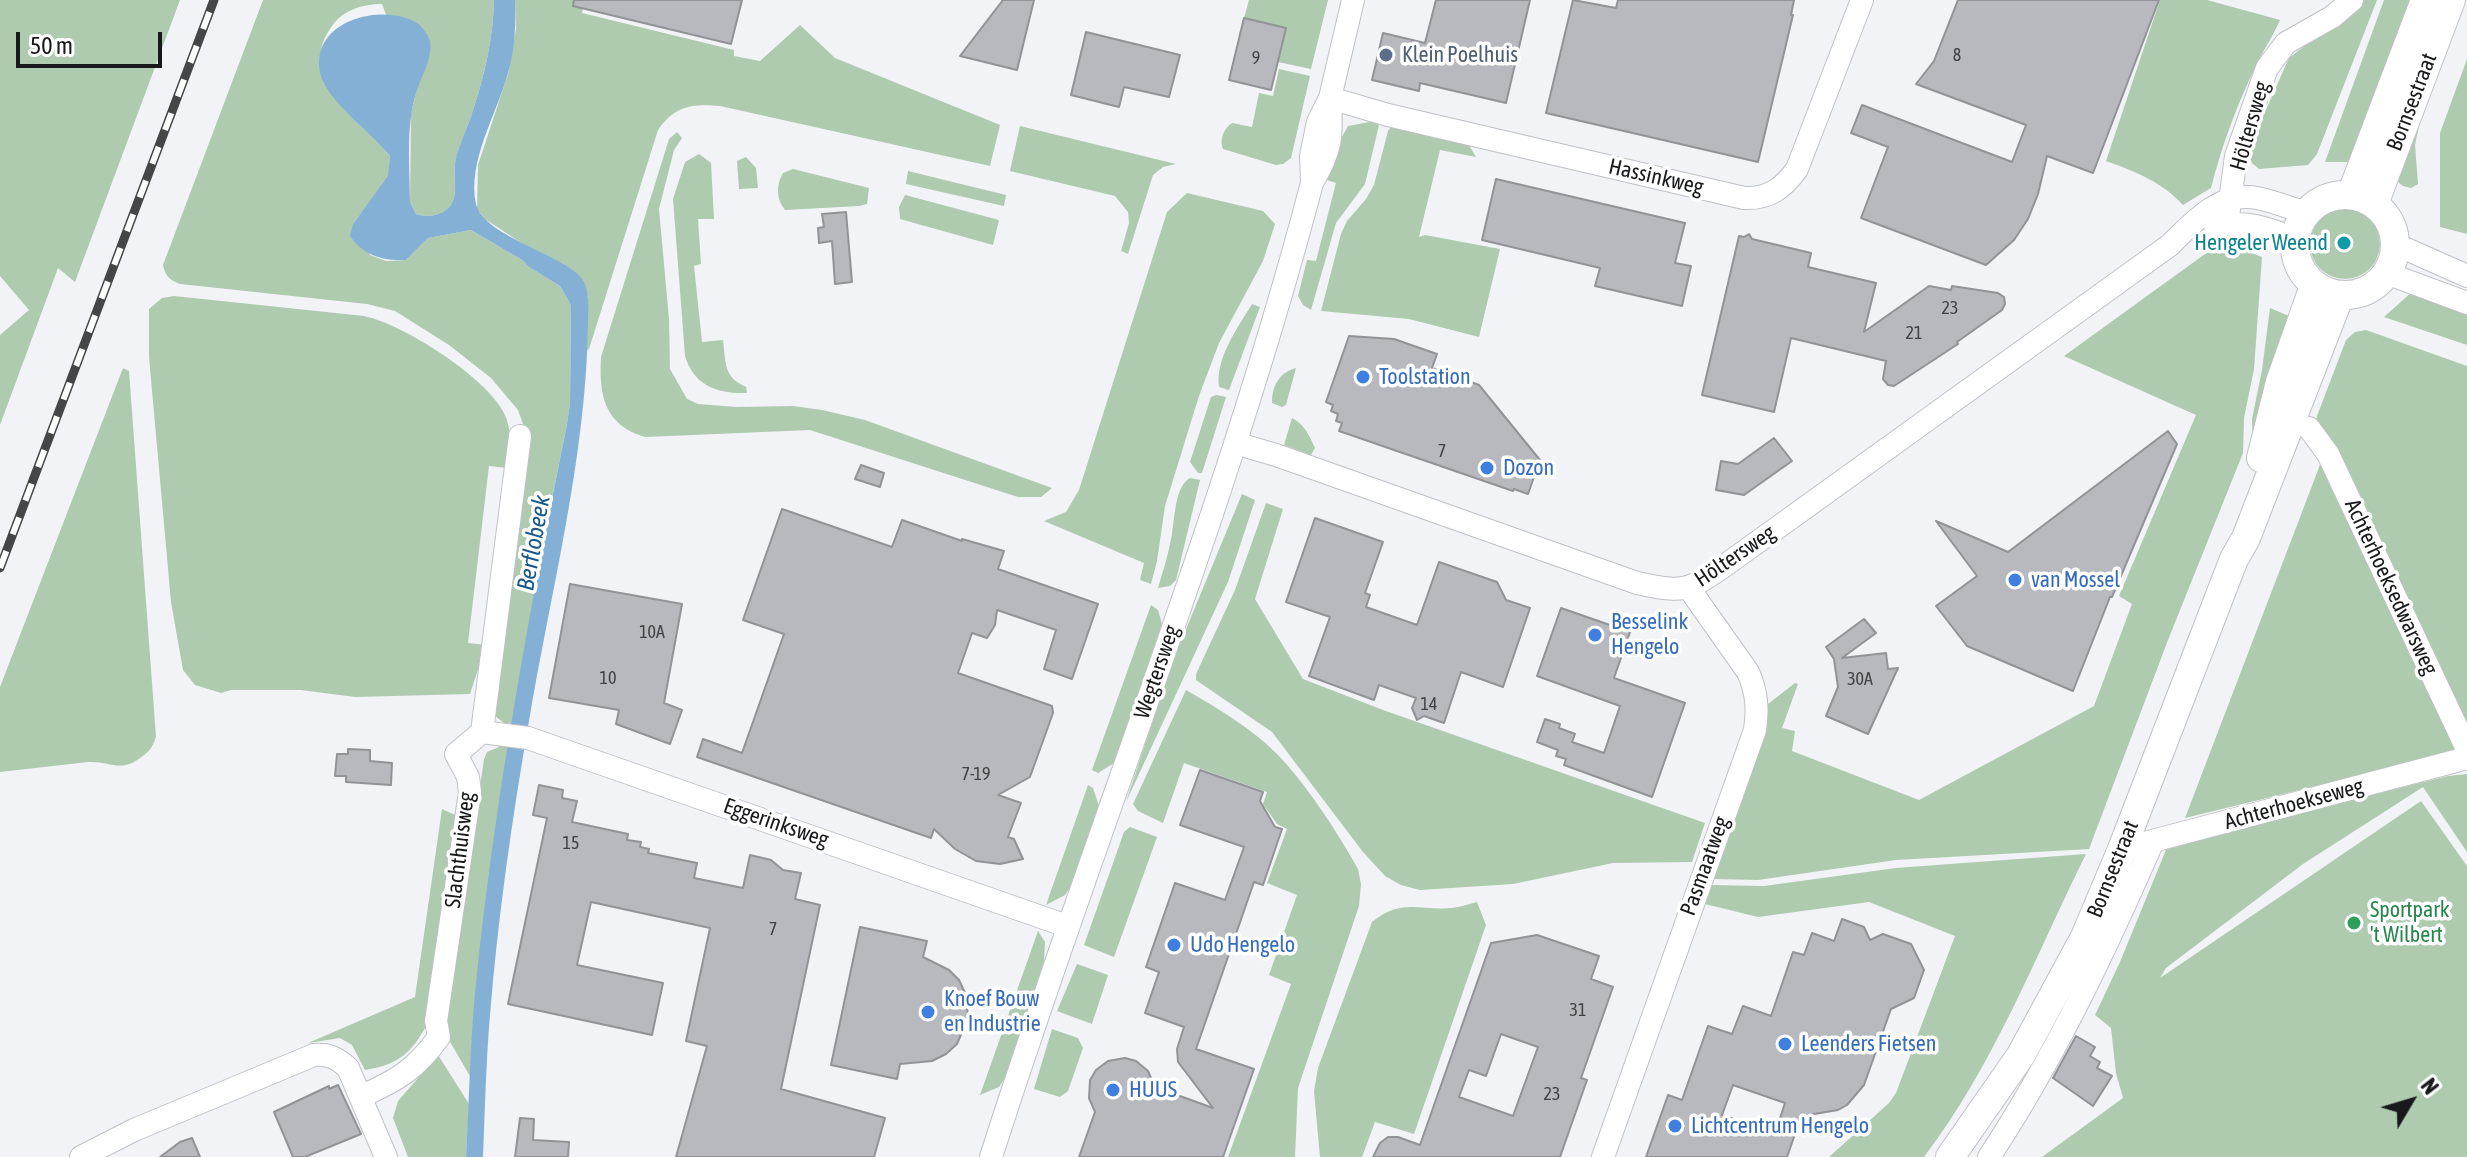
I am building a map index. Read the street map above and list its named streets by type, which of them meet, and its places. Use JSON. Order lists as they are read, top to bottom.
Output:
{
  "streets": {
    "main road": ["Bornsestraat"],
    "street": [
      "Höltersweg",
      "Hassinkweg",
      "Achterhoeksedwarsweg",
      "Wegtersweg",
      "Achterhoekseweg",
      "Eggerinksweg",
      "Slachthuisweg",
      "Pasmaatweg"
    ]
  },
  "crossings": [
    ["Bornsestraat", "Höltersweg"],
    ["Bornsestraat", "Achterhoekseweg"],
    ["Höltersweg", "Wegtersweg"],
    ["Höltersweg", "Pasmaatweg"],
    ["Hassinkweg", "Wegtersweg"],
    ["Wegtersweg", "Eggerinksweg"],
    ["Eggerinksweg", "Slachthuisweg"]
  ],
  "water": ["Berflobeek"],
  "places": [
    "Klein Poelhuis",
    "Hengeler Weend",
    "Toolstation",
    "Dozon",
    "van Mossel",
    "Besselink Hengelo",
    "Sportpark 't Wilbert",
    "Udo Hengelo",
    "Knoef Bouw en Industrie",
    "Leenders Fietsen",
    "HUUS",
    "Lichtcentrum Hengelo"
  ],
  "house_numbers": [
    "8",
    "9",
    "23",
    "21",
    "7",
    "10A",
    "10",
    "30A",
    "14",
    "7-19",
    "15",
    "7",
    "31",
    "23"
  ],
  "scale_bar": "50 m",
  "north": "top right"
}
